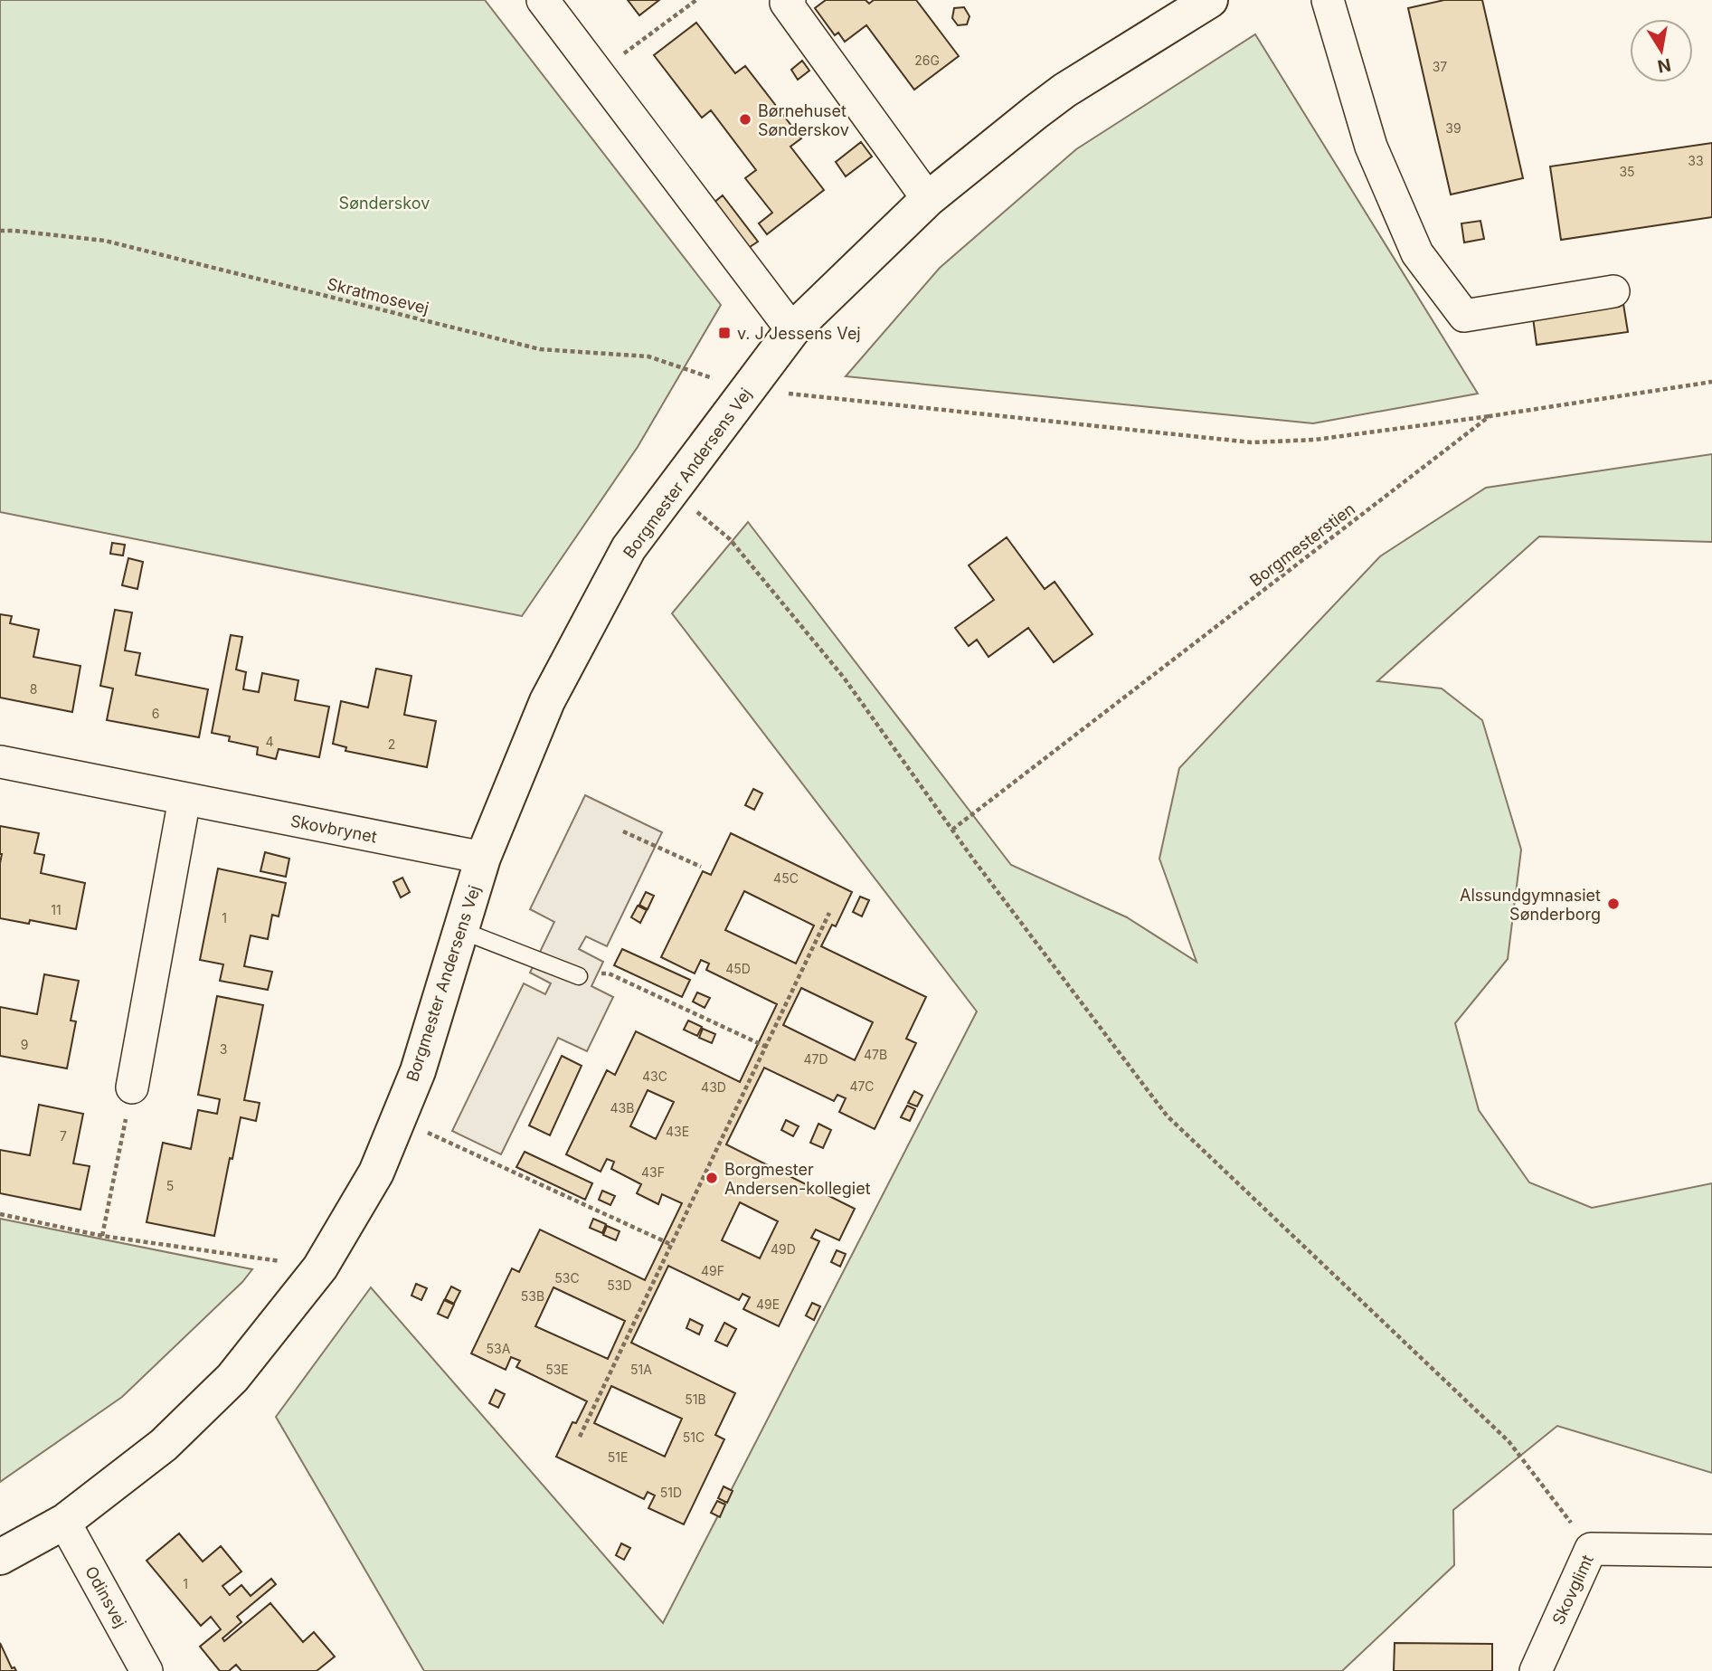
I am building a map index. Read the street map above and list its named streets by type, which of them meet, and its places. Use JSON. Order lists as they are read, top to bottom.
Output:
{
  "streets": {
    "street": [
      "Borgmester Andersens Vej",
      "Skovbrynet",
      "Skovglimt",
      "Odinsvej"
    ],
    "path": ["Skratmosevej", "Borgmesterstien"]
  },
  "crossings": [
    ["Skratmosevej", "Borgmester Andersens Vej"],
    ["Skratmosevej", "Borgmesterstien"],
    ["Borgmester Andersens Vej", "Skovbrynet"],
    ["Borgmester Andersens Vej", "Odinsvej"]
  ],
  "parks": ["Sønderskov"],
  "places": {
    "other": ["Børnehuset Sønderskov", "Alssundgymnasiet Sønderborg", "Borgmester Andersen-kollegiet"],
    "transit": ["v. J Jessens Vej"]
  },
  "house_numbers": [
    "26G",
    "37",
    "39",
    "33",
    "35",
    "8",
    "6",
    "4",
    "2",
    "45C",
    "11",
    "1",
    "45D",
    "9",
    "3",
    "47B",
    "47D",
    "43C",
    "47C",
    "43D",
    "43B",
    "43E",
    "7",
    "43F",
    "5",
    "49D",
    "49F",
    "53C",
    "53D",
    "53B",
    "49E",
    "53A",
    "53E",
    "51A",
    "51B",
    "51C",
    "51E",
    "51D",
    "1"
  ],
  "north": "bottom"
}
